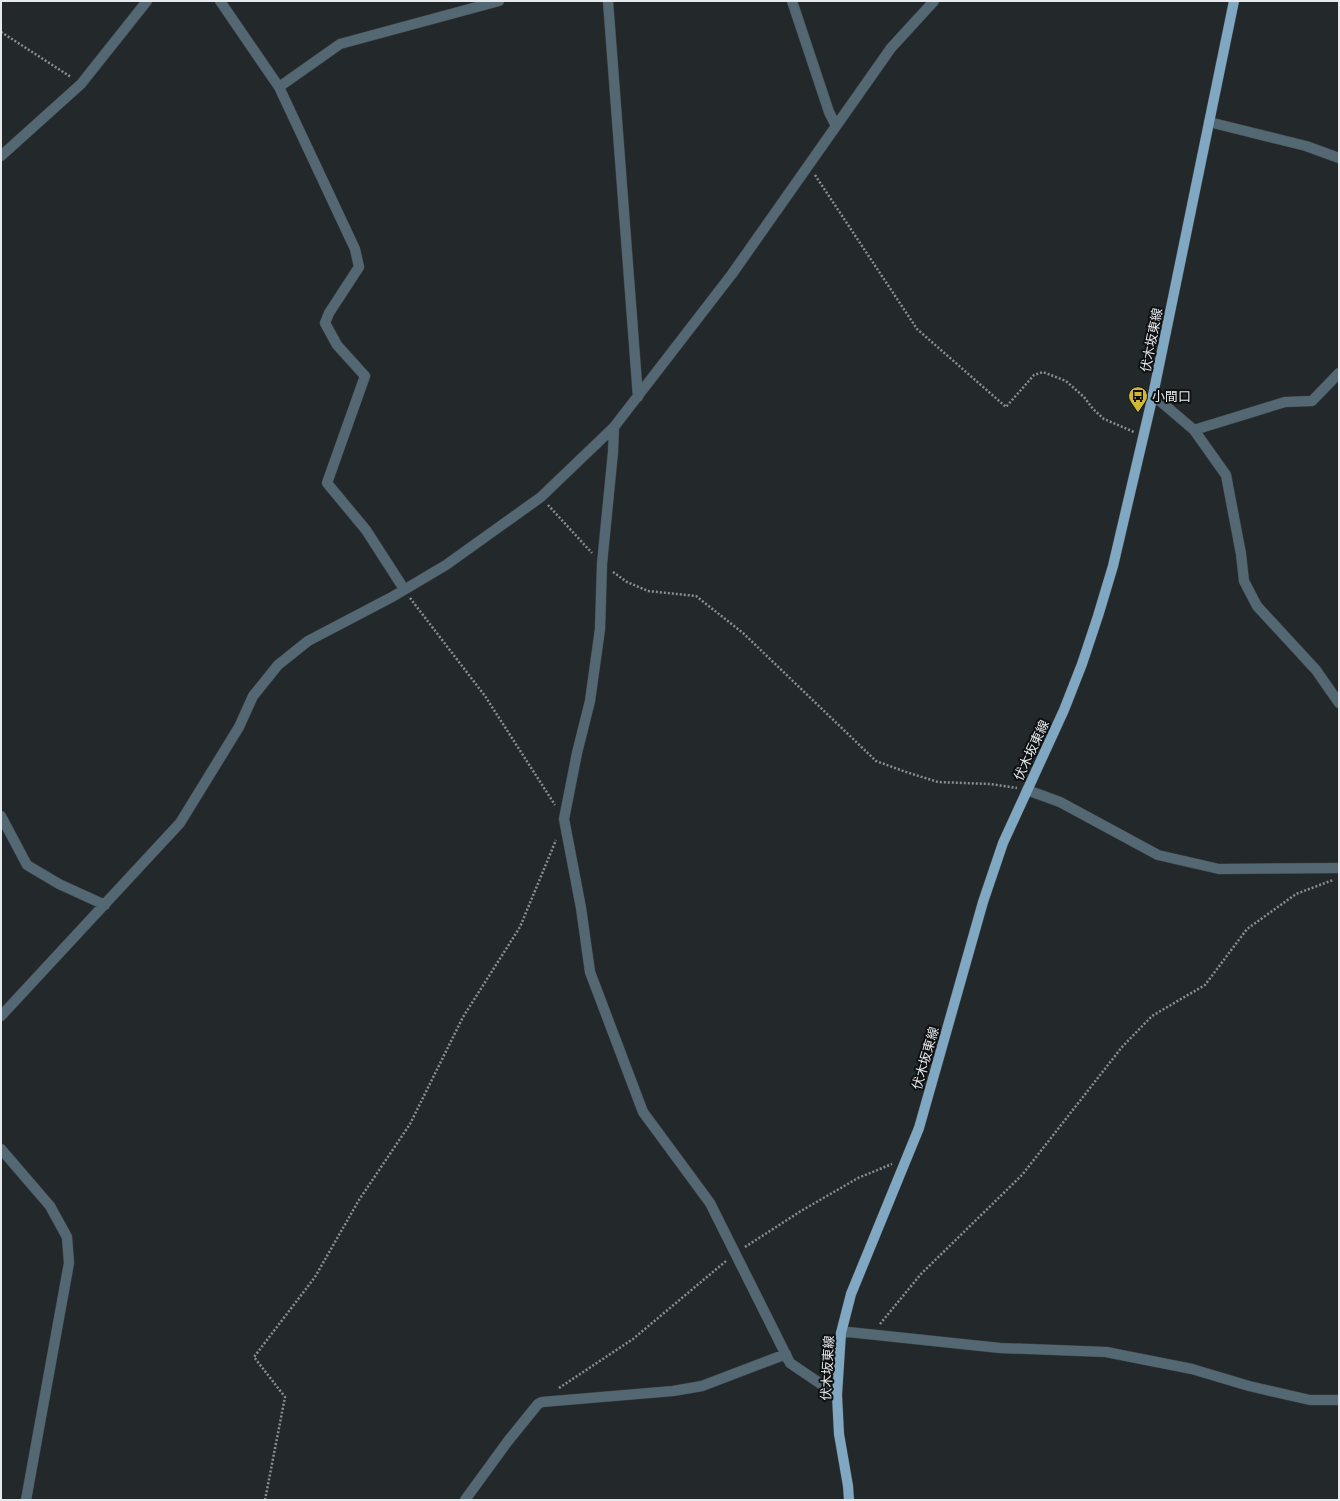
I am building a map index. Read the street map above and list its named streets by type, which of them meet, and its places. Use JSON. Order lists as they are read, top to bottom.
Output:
{
  "streets": {
    "main road": ["伏木坂東線"]
  },
  "places": {
    "bus stop": ["小間口"]
  }
}
